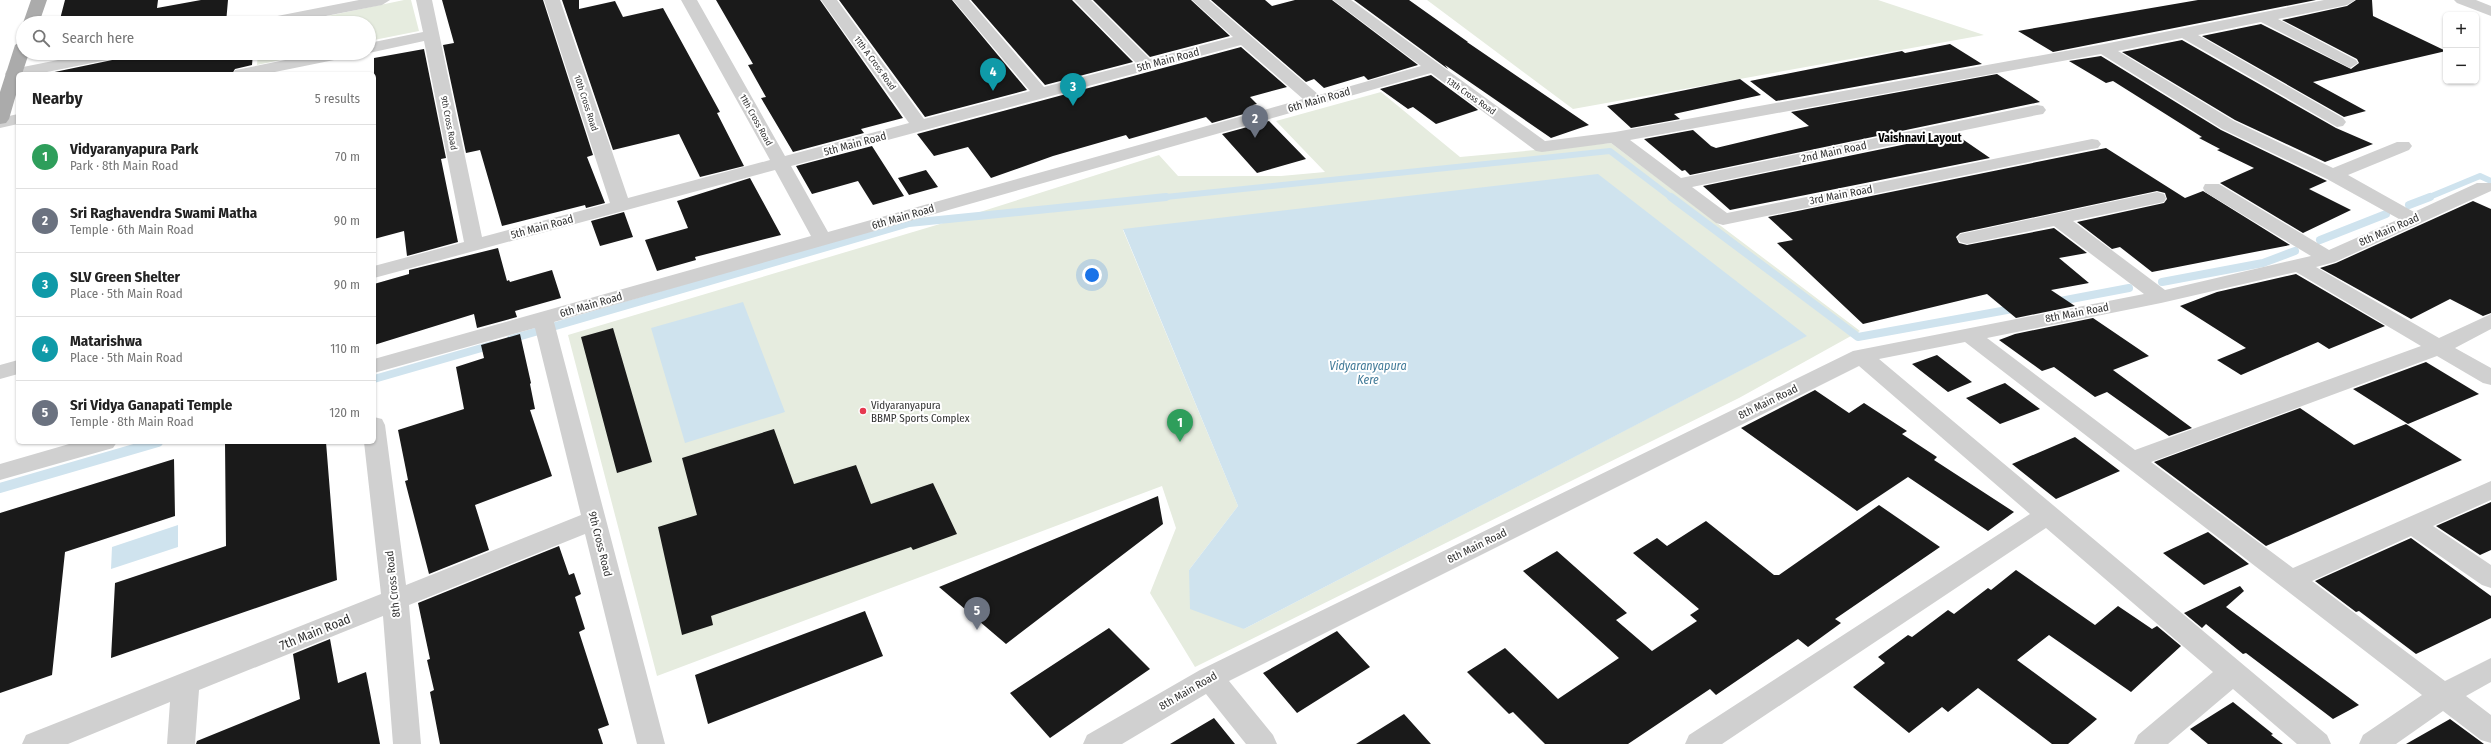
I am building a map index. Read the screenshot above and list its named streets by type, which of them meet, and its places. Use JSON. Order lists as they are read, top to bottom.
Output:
{
  "streets": {
    "street": [
      "5th Main Road",
      "11th A Cross Road",
      "13th Cross Road",
      "6th Main Road",
      "10th Cross Road",
      "11th Cross Road",
      "9th Cross Road",
      "2nd Main Road",
      "3rd Main Road",
      "8th Main Road",
      "8th Cross Road",
      "7th Main Road"
    ]
  },
  "crossings": [
    ["5th Main Road", "11th A Cross Road"],
    ["5th Main Road", "10th Cross Road"],
    ["5th Main Road", "11th Cross Road"],
    ["5th Main Road", "9th Cross Road"],
    ["13th Cross Road", "6th Main Road"],
    ["13th Cross Road", "3rd Main Road"],
    ["6th Main Road", "11th Cross Road"],
    ["6th Main Road", "9th Cross Road"],
    ["9th Cross Road", "7th Main Road"],
    ["2nd Main Road", "3rd Main Road"],
    ["8th Cross Road", "7th Main Road"]
  ],
  "districts": ["Vaishnavi Layout"],
  "water": ["Vidyaranyapura Kere"],
  "places": ["Vidyaranyapura BBMP Sports Complex"],
  "page": {
    "map_buttons": ["+", "−"],
    "search": "Search here",
    "pins": [
      "4",
      "3",
      "2",
      "1",
      "5"
    ],
    "heading": ["Nearby", "5 results"],
    "list": [
      {
        "mark": "1",
        "name": "Vidyaranyapura Park",
        "note": "Park · 8th Main Road",
        "value": "70 m"
      },
      {
        "mark": "2",
        "name": "Sri Raghavendra Swami Matha",
        "note": "Temple · 6th Main Road",
        "value": "90 m"
      },
      {
        "mark": "3",
        "name": "SLV Green Shelter",
        "note": "Place · 5th Main Road",
        "value": "90 m"
      },
      {
        "mark": "4",
        "name": "Matarishwa",
        "note": "Place · 5th Main Road",
        "value": "110 m"
      },
      {
        "mark": "5",
        "name": "Sri Vidya Ganapati Temple",
        "note": "Temple · 8th Main Road",
        "value": "120 m"
      }
    ]
  }
}
